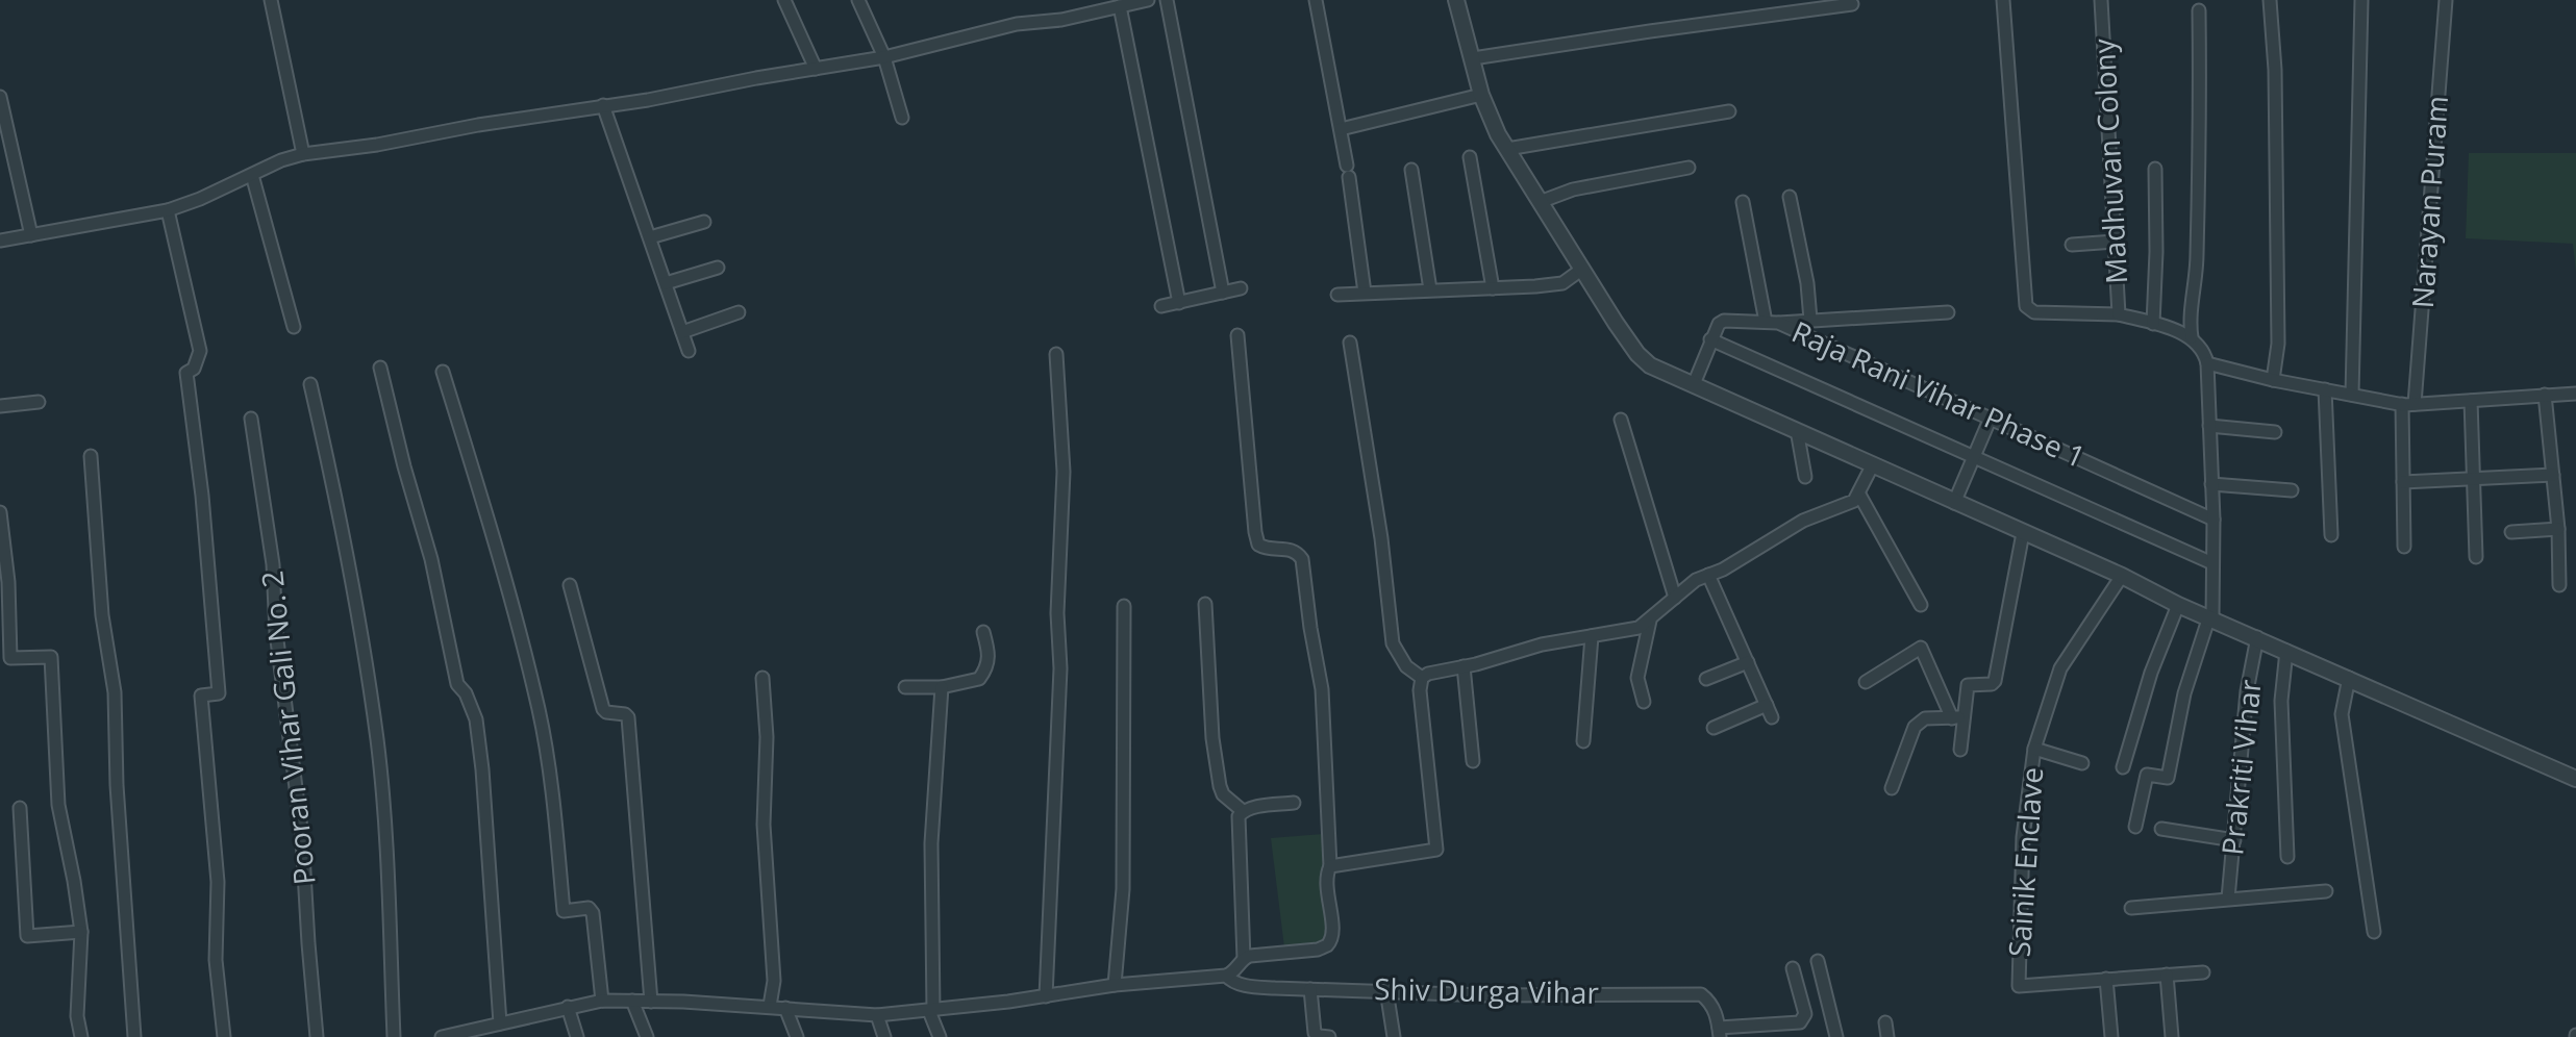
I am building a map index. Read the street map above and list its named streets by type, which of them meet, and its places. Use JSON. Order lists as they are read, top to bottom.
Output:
{
  "streets": {
    "street": [
      "Madhuvan Colony",
      "Narayan Puram",
      "Raja Rani Vihar Phase 1",
      "Pooran Vihar Gali No. 2",
      "Prakriti Vihar",
      "Sainik Enclave",
      "Shiv Durga Vihar"
    ]
  }
}
